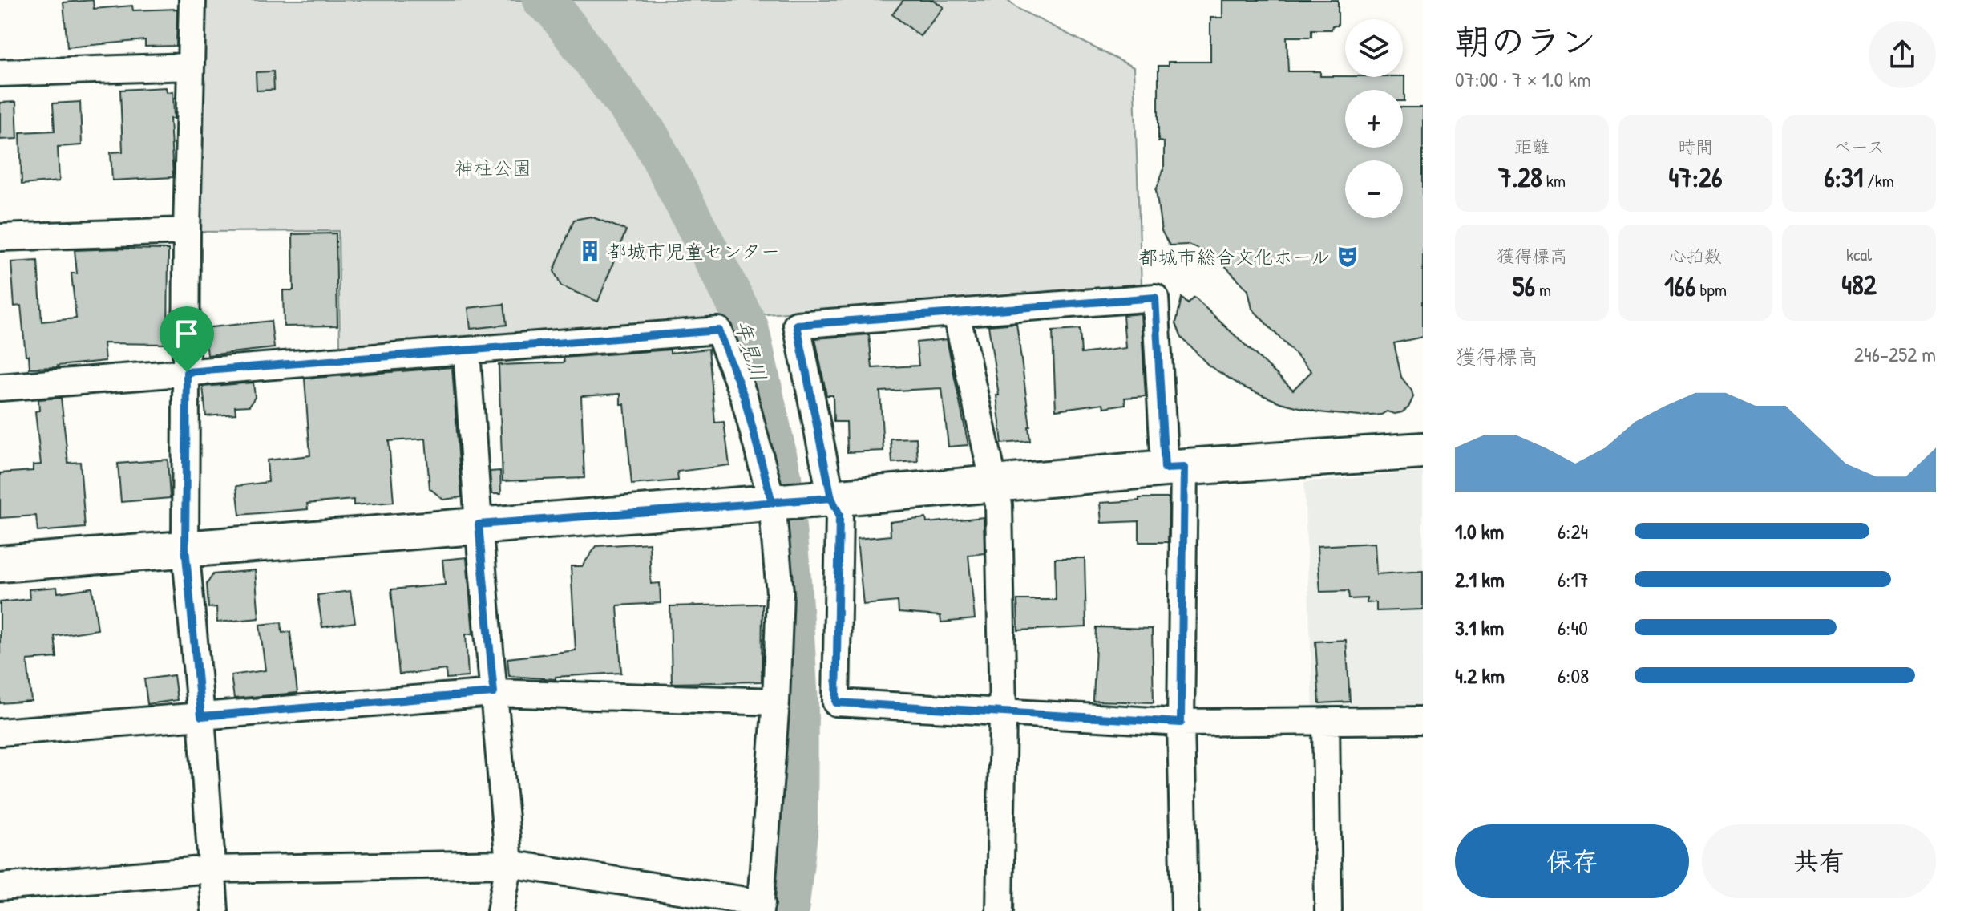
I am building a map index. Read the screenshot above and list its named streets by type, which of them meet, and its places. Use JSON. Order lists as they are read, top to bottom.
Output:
{
  "water": ["年見川"],
  "parks": ["神柱公園"],
  "places": {
    "building": ["都城市児童センター"],
    "theatre": ["都城市総合文化ホール"]
  },
  "page": {
    "heading": ["朝のラン", "07:00 · 7 × 1.0 km"],
    "map_buttons": ["+", "−"],
    "stats": [
      ["距離", "7.28 km"],
      ["時間", "47:26"],
      ["ペース", "6:31 /km"],
      ["獲得標高", "56 m"],
      ["心拍数", "166 bpm"],
      ["kcal", "482"]
    ],
    "chart": ["獲得標高", "246–252 m"],
    "list": [
      {
        "name": "1.0 km",
        "note": "6:24"
      },
      {
        "name": "2.1 km",
        "note": "6:17"
      },
      {
        "name": "3.1 km",
        "note": "6:40"
      },
      {
        "name": "4.2 km",
        "note": "6:08"
      }
    ],
    "buttons": ["保存", "共有"]
  }
}
